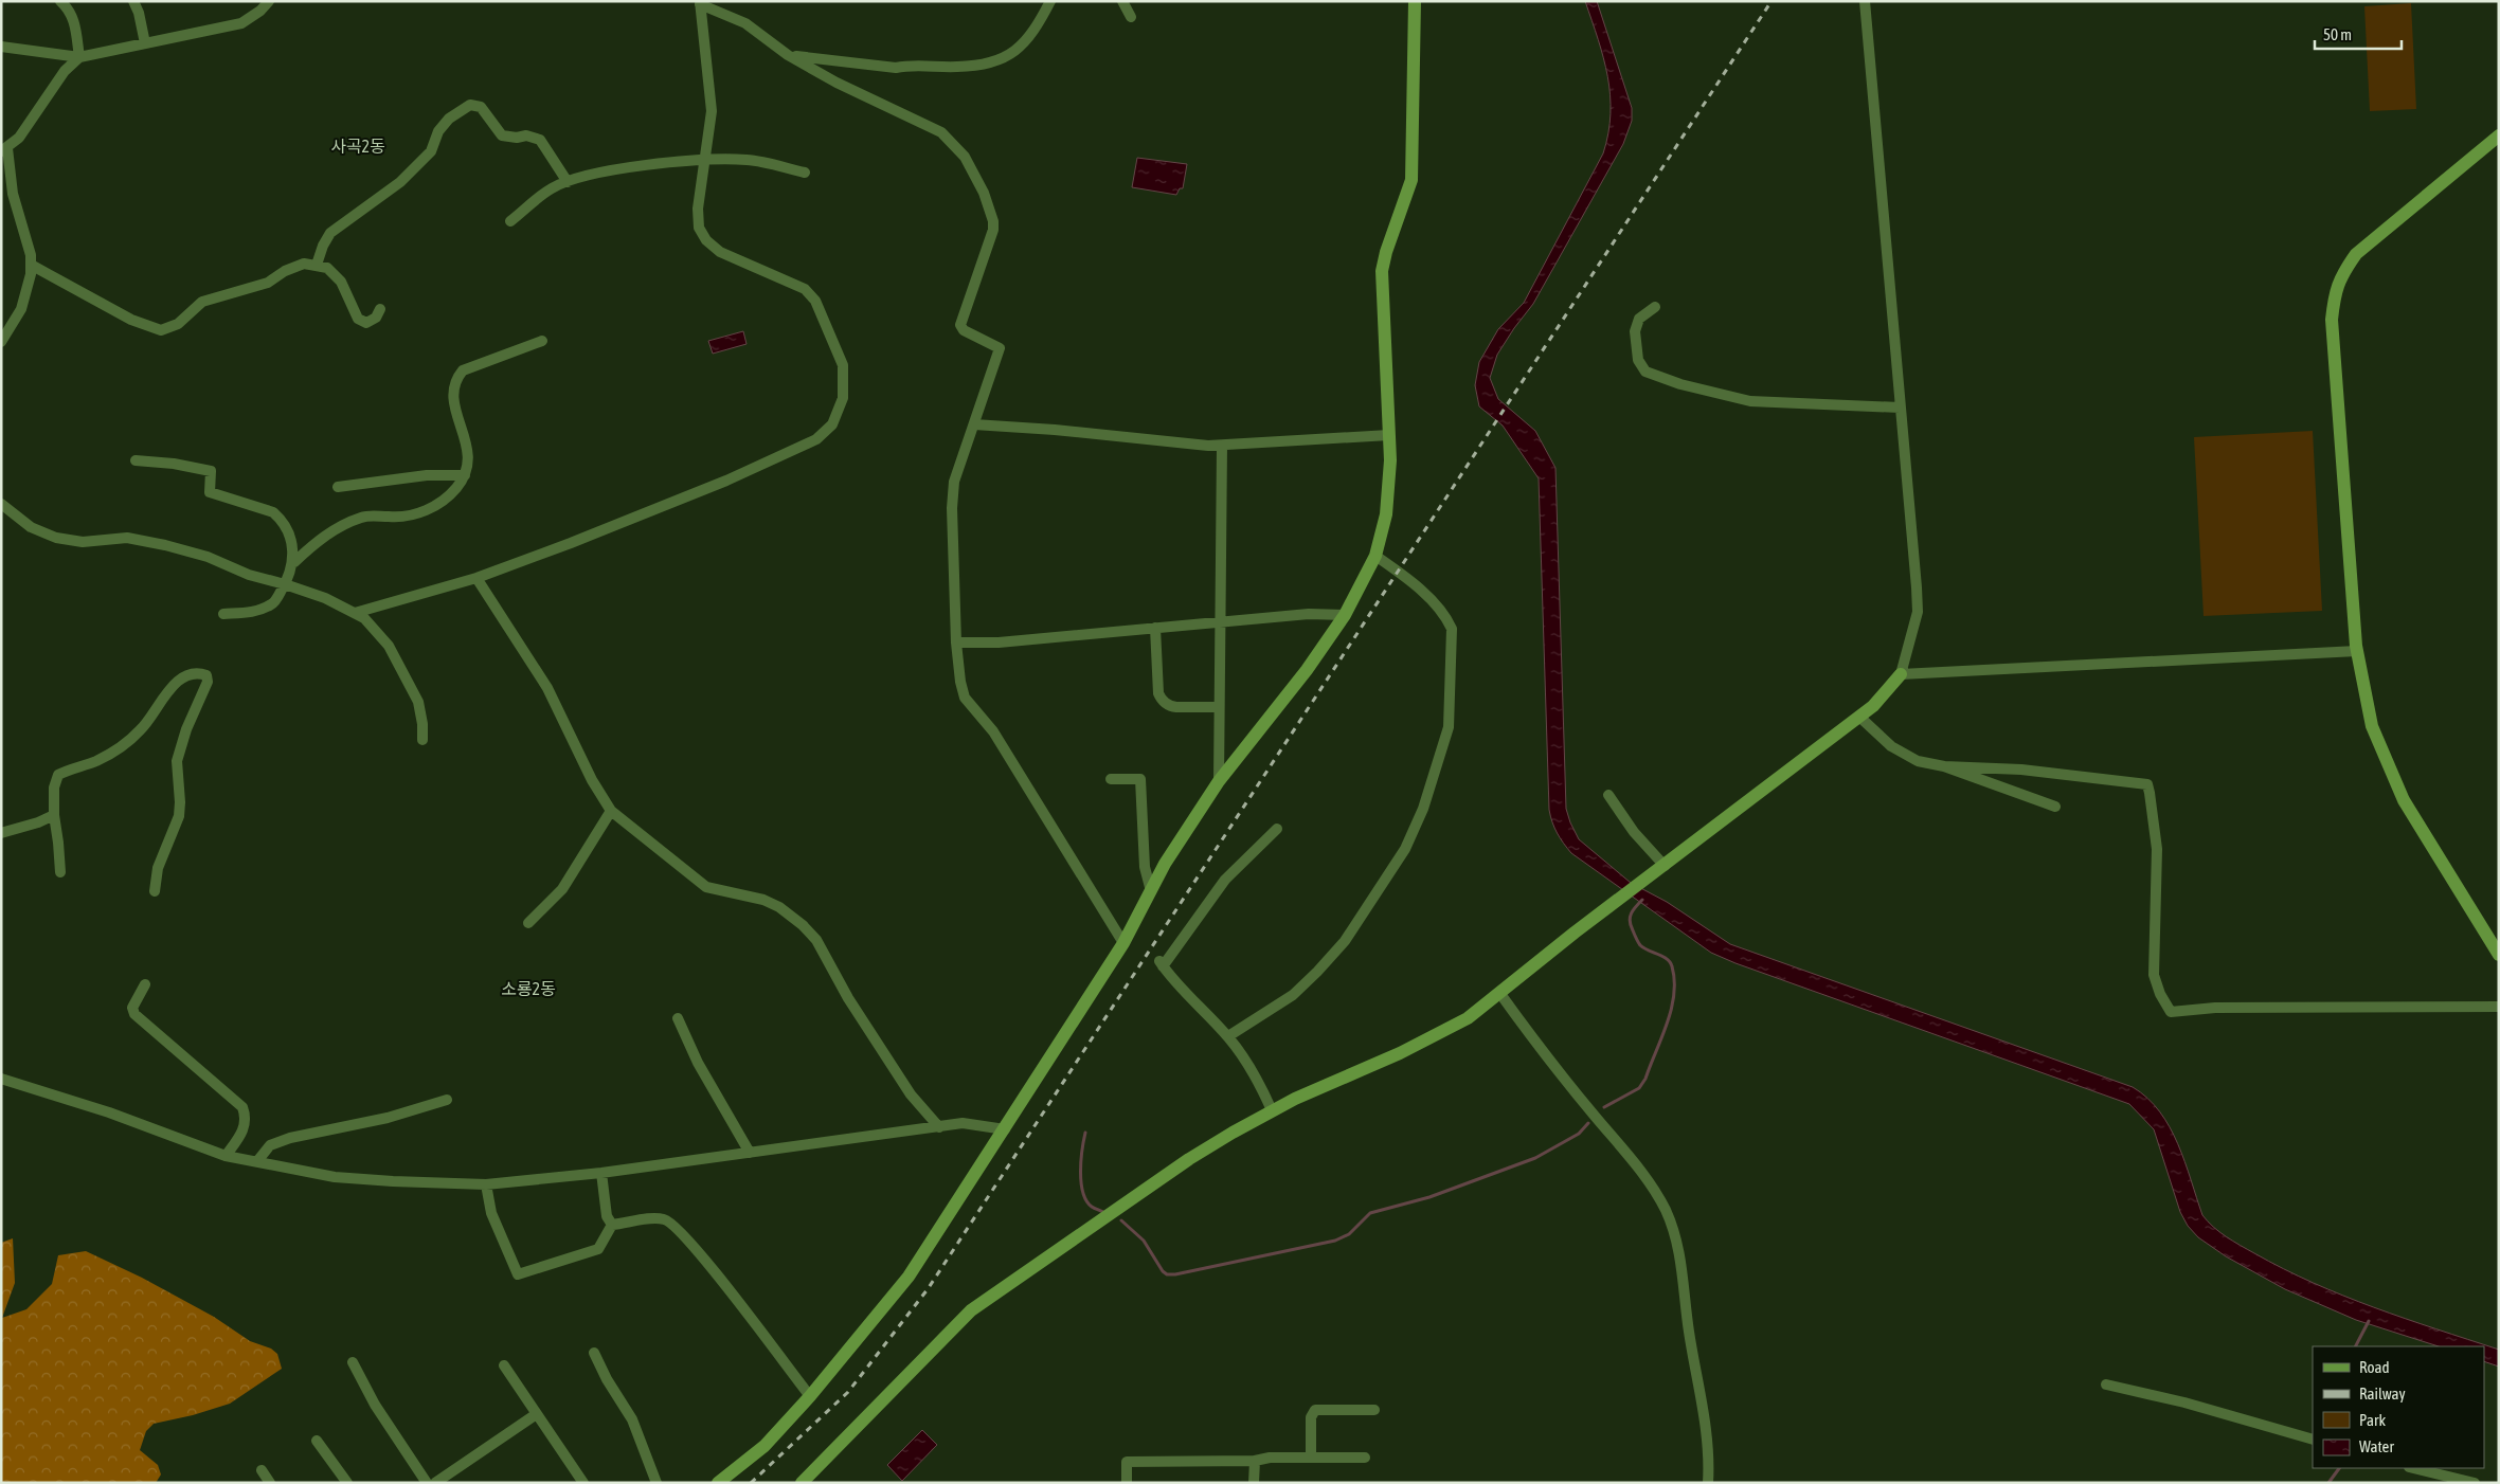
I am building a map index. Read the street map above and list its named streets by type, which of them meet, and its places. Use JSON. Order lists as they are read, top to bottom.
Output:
{
  "districts": ["사곡2동", "소룡2동"],
  "legend": [
    "Road",
    "Railway",
    "Park",
    "Water"
  ],
  "scale_bar": "50 m"
}
